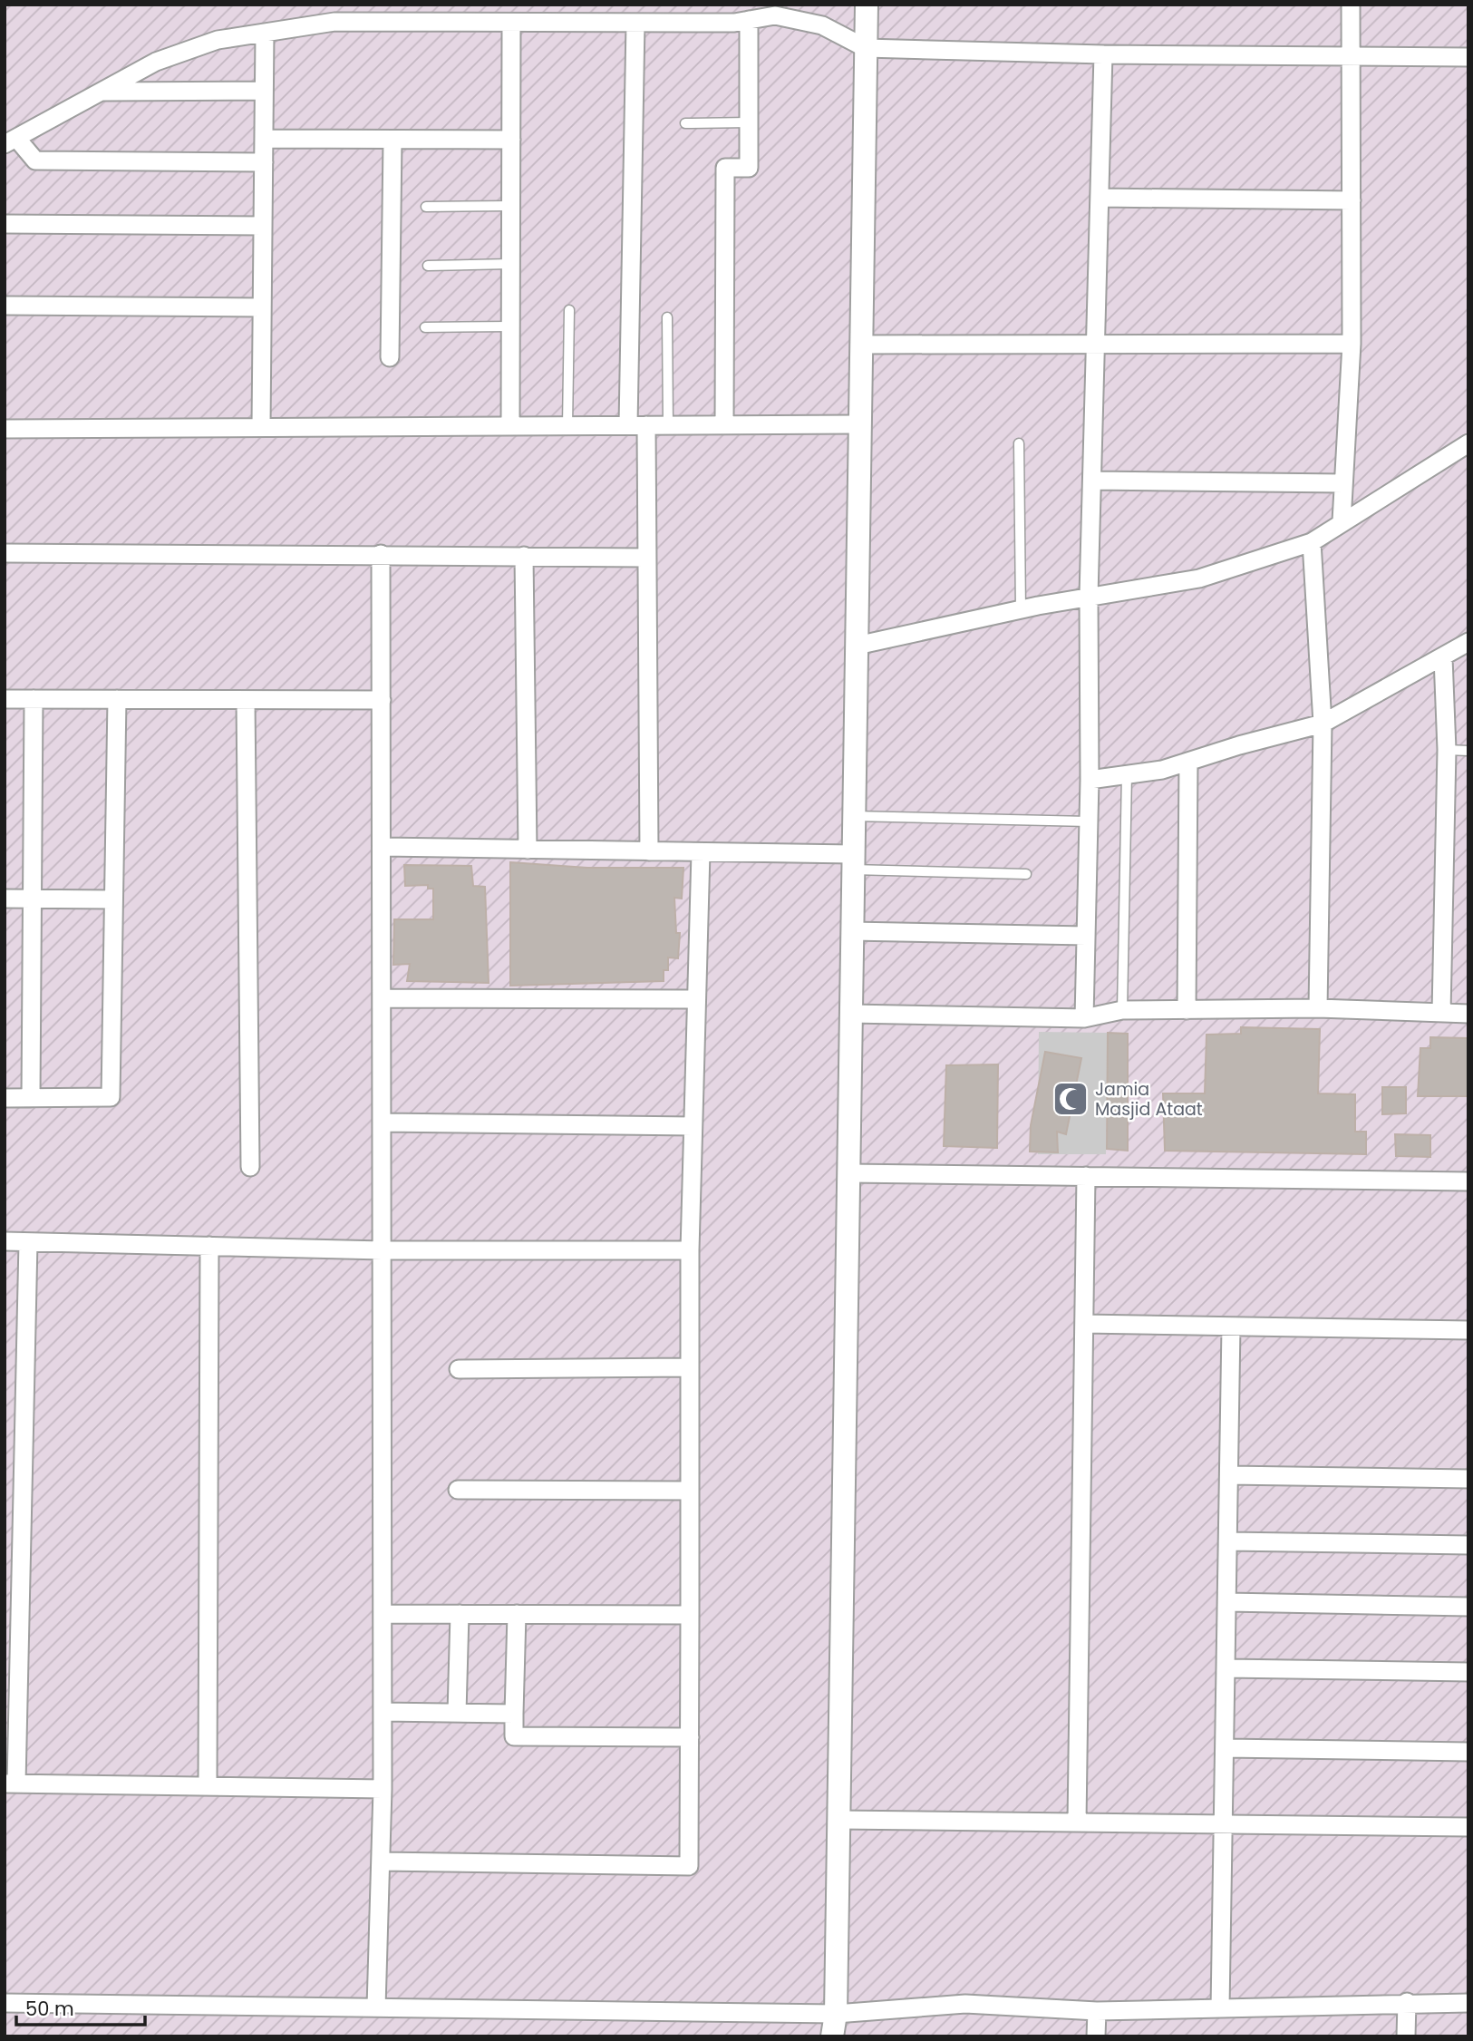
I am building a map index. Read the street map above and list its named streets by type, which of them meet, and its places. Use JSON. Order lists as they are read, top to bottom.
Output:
{
  "places": {
    "mosque": ["Jamia Masjid Ataat"]
  },
  "scale_bar": "50 m"
}
